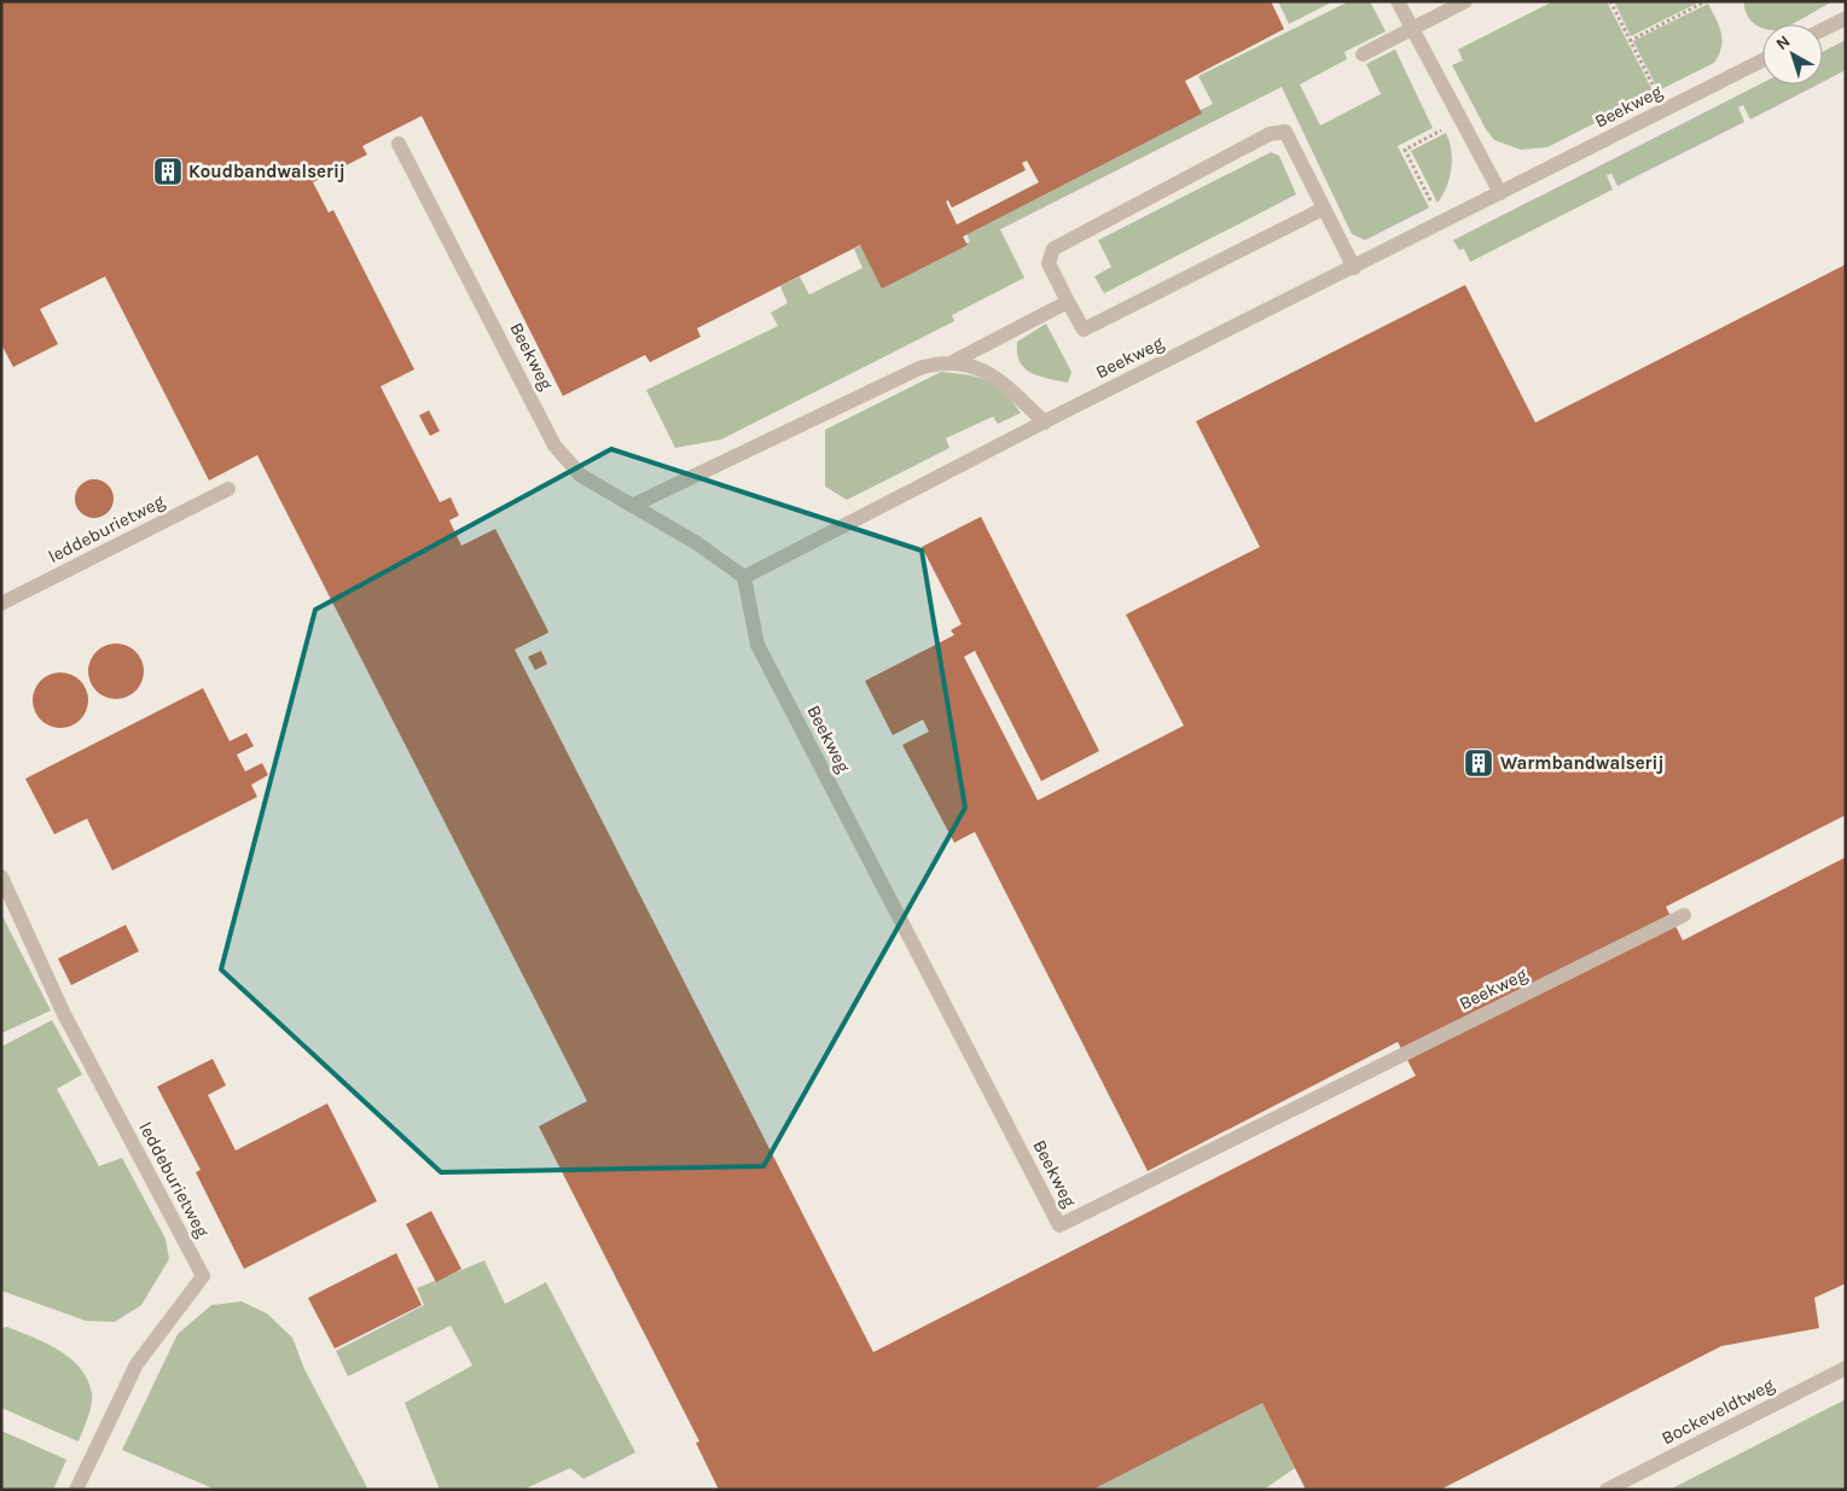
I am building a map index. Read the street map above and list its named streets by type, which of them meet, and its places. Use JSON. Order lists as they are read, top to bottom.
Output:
{
  "streets": {
    "lane": ["Beekweg", "leddeburietweg", "Bockeveldtweg"]
  },
  "places": {
    "building": ["Koudbandwalserij", "Warmbandwalserij"]
  },
  "north": "top left"
}
